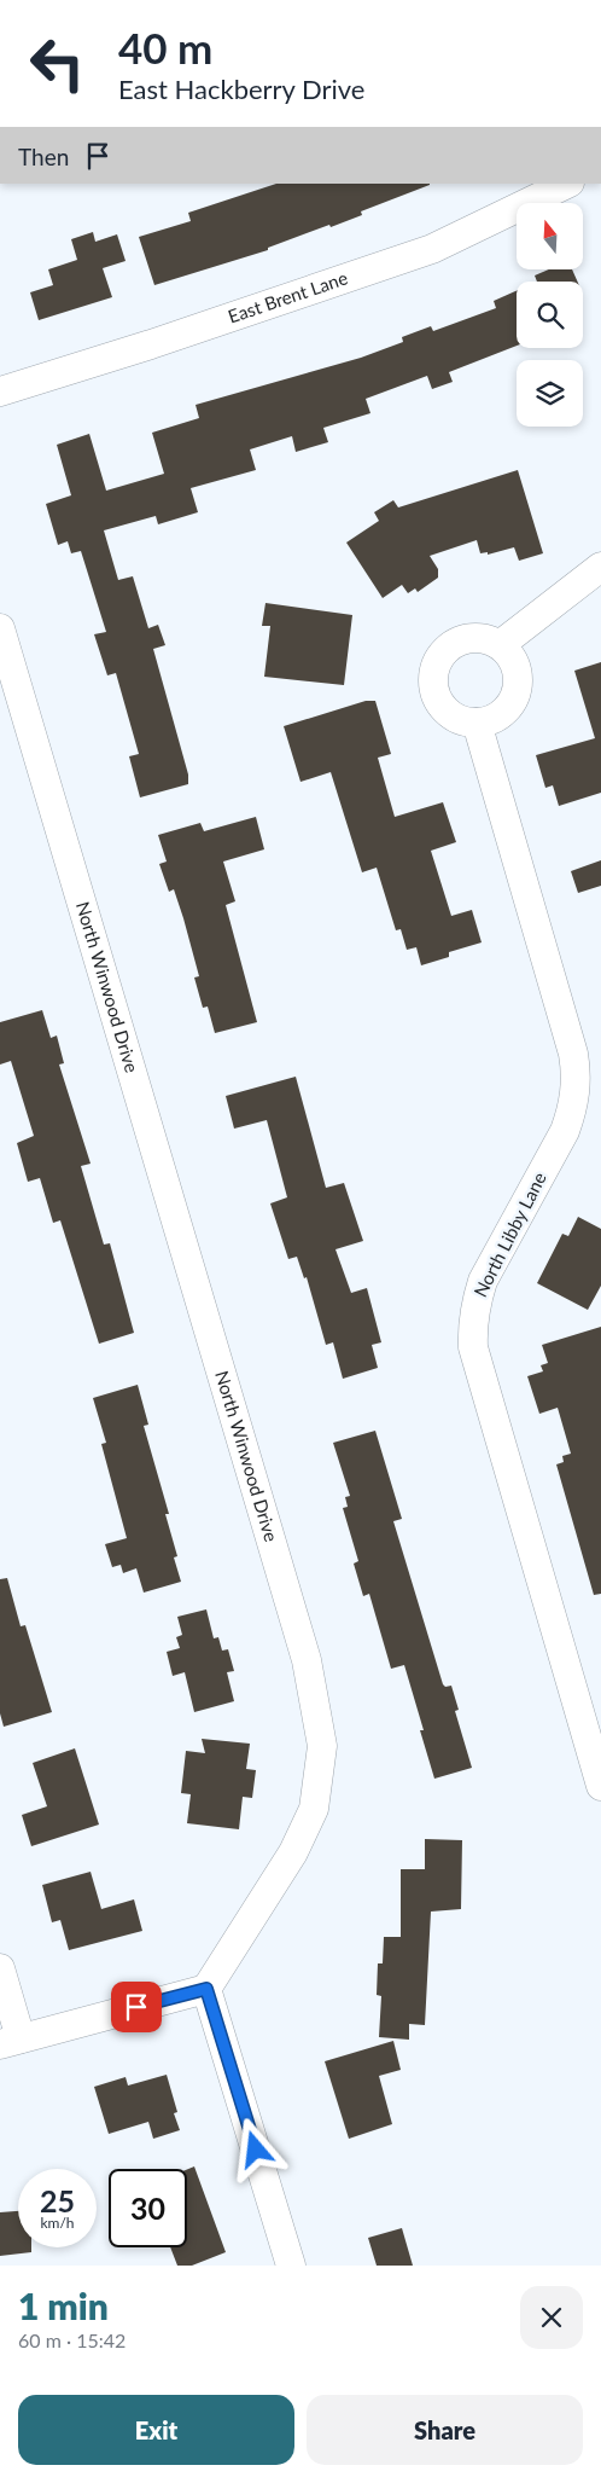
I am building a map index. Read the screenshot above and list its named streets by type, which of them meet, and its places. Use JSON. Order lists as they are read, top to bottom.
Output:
{
  "streets": {
    "street": ["East Brent Lane", "North Winwood Drive", "North Libby Lane"]
  },
  "north": "top",
  "page": {
    "turn": ["40 m", "East Hackberry Drive"],
    "then": "Then",
    "speed": "25 km/h",
    "limit": "30",
    "heading": ["1 min", "60 m · 15:42"],
    "buttons": ["Exit", "Share"]
  }
}
